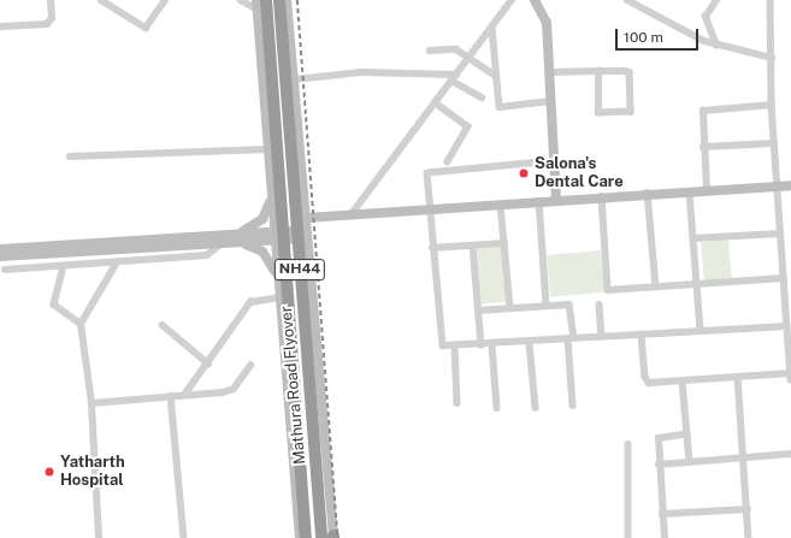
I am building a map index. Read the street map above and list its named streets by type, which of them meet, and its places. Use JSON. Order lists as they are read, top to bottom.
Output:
{
  "streets": {
    "highway": ["NH44", "Mathura Road Flyover"]
  },
  "places": ["Salona's Dental Care", "Yatharth Hospital"],
  "scale_bar": "100 m"
}
